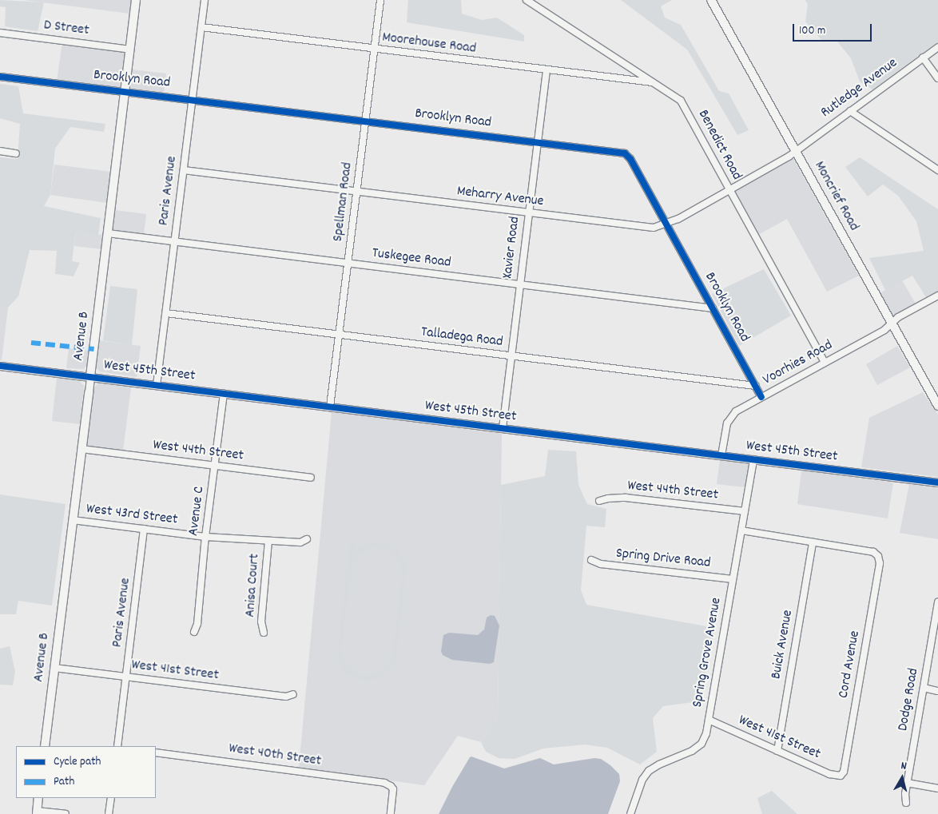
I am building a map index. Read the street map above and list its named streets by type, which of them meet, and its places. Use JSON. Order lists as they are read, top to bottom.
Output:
{
  "streets": {
    "main road": ["Moncrief Road", "Avenue B"],
    "street": [
      "D Street",
      "Moorehouse Road",
      "Brooklyn Road",
      "Rutledge Avenue",
      "Benedict Road",
      "Paris Avenue",
      "Meharry Avenue",
      "Spellman Road",
      "Xavier Road",
      "Tuskegee Road",
      "Talladega Road",
      "Voorhies Road",
      "West 45th Street",
      "West 44th Street",
      "Avenue C",
      "West 43rd Street",
      "Spring Drive Road",
      "Anisa Court",
      "Buick Avenue",
      "Spring Grove Avenue",
      "Cord Avenue",
      "West 41st Street",
      "Dodge Road",
      "West 40th Street"
    ]
  },
  "crossings": [
    ["D Street", "Avenue B"],
    ["Moorehouse Road", "Benedict Road"],
    ["Moorehouse Road", "Paris Avenue"],
    ["Moorehouse Road", "Spellman Road"],
    ["Moorehouse Road", "Xavier Road"],
    ["Brooklyn Road", "Paris Avenue"],
    ["Brooklyn Road", "Meharry Avenue"],
    ["Brooklyn Road", "Spellman Road"],
    ["Brooklyn Road", "Xavier Road"],
    ["Brooklyn Road", "Tuskegee Road"],
    ["Brooklyn Road", "Avenue B"],
    ["Brooklyn Road", "Talladega Road"],
    ["Brooklyn Road", "Voorhies Road"],
    ["Rutledge Avenue", "Moncrief Road"],
    ["Rutledge Avenue", "Meharry Avenue"],
    ["Benedict Road", "Meharry Avenue"],
    ["Benedict Road", "Voorhies Road"],
    ["Paris Avenue", "Meharry Avenue"],
    ["Paris Avenue", "Tuskegee Road"],
    ["Paris Avenue", "Talladega Road"],
    ["Paris Avenue", "West 45th Street"],
    ["Paris Avenue", "West 43rd Street"],
    ["Paris Avenue", "West 41st Street"],
    ["Moncrief Road", "Meharry Avenue"],
    ["Moncrief Road", "Voorhies Road"],
    ["Meharry Avenue", "Spellman Road"],
    ["Meharry Avenue", "Xavier Road"],
    ["Spellman Road", "Tuskegee Road"],
    ["Spellman Road", "Talladega Road"],
    ["Spellman Road", "West 45th Street"],
    ["Xavier Road", "Tuskegee Road"],
    ["Xavier Road", "Talladega Road"],
    ["Xavier Road", "West 45th Street"],
    ["Tuskegee Road", "Avenue B"],
    ["Avenue B", "West 45th Street"],
    ["Avenue B", "West 44th Street"],
    ["Avenue B", "West 43rd Street"],
    ["Avenue B", "West 41st Street"],
    ["Voorhies Road", "West 45th Street"],
    ["West 45th Street", "Avenue C"],
    ["West 45th Street", "Spring Grove Avenue"],
    ["West 44th Street", "Avenue C"],
    ["West 44th Street", "Spring Grove Avenue"],
    ["Avenue C", "West 43rd Street"],
    ["West 43rd Street", "Anisa Court"],
    ["Spring Drive Road", "Spring Grove Avenue"],
    ["Buick Avenue", "Cord Avenue"],
    ["Buick Avenue", "West 41st Street"],
    ["Spring Grove Avenue", "West 41st Street"],
    ["Cord Avenue", "West 41st Street"]
  ],
  "legend": ["Cycle path", "Path"],
  "scale_bar": "100 m",
  "north": "top"
}
